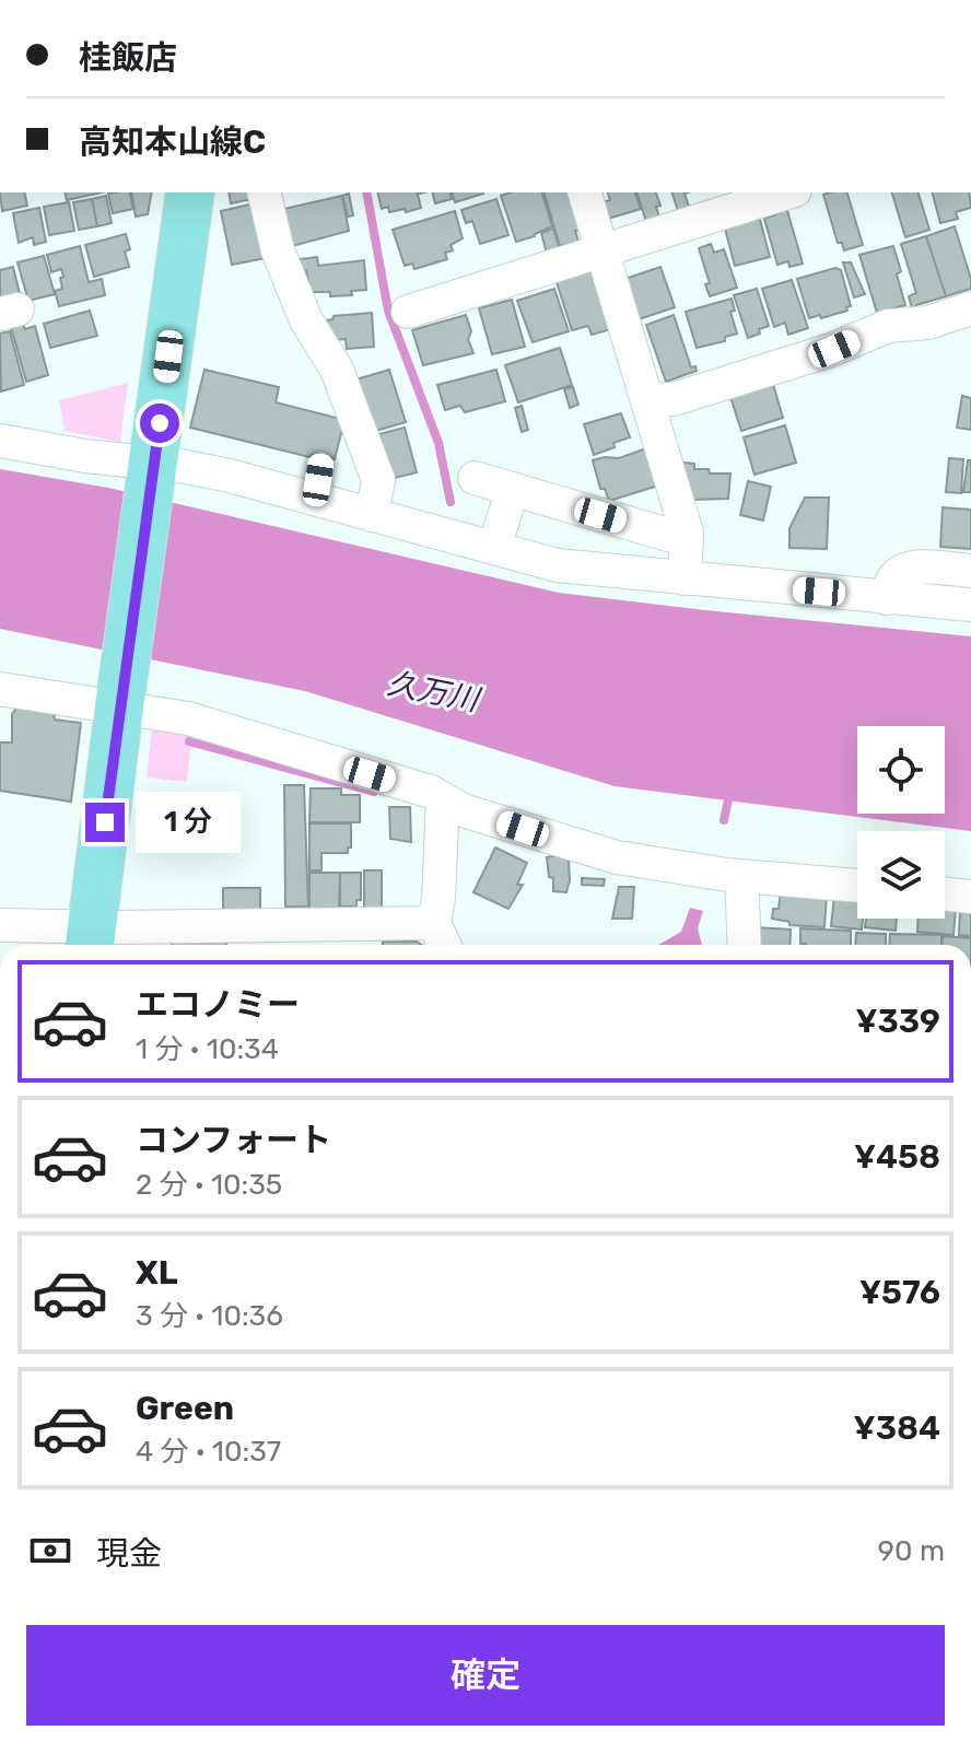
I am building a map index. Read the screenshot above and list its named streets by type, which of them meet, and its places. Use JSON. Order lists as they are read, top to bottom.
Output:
{
  "water": ["久万川"],
  "page": {
    "banner": ["桂飯店", "高知本山線C"],
    "bubble": "1 分",
    "list": [
      {
        "name": "エコノミー",
        "note": "1 分 · 10:34",
        "value": "¥339"
      },
      {
        "name": "コンフォート",
        "note": "2 分 · 10:35",
        "value": "¥458"
      },
      {
        "name": "XL",
        "note": "3 分 · 10:36",
        "value": "¥576"
      },
      {
        "name": "Green",
        "note": "4 分 · 10:37",
        "value": "¥384"
      }
    ],
    "pay": ["現金", "90 m"],
    "buttons": "確定"
  }
}
